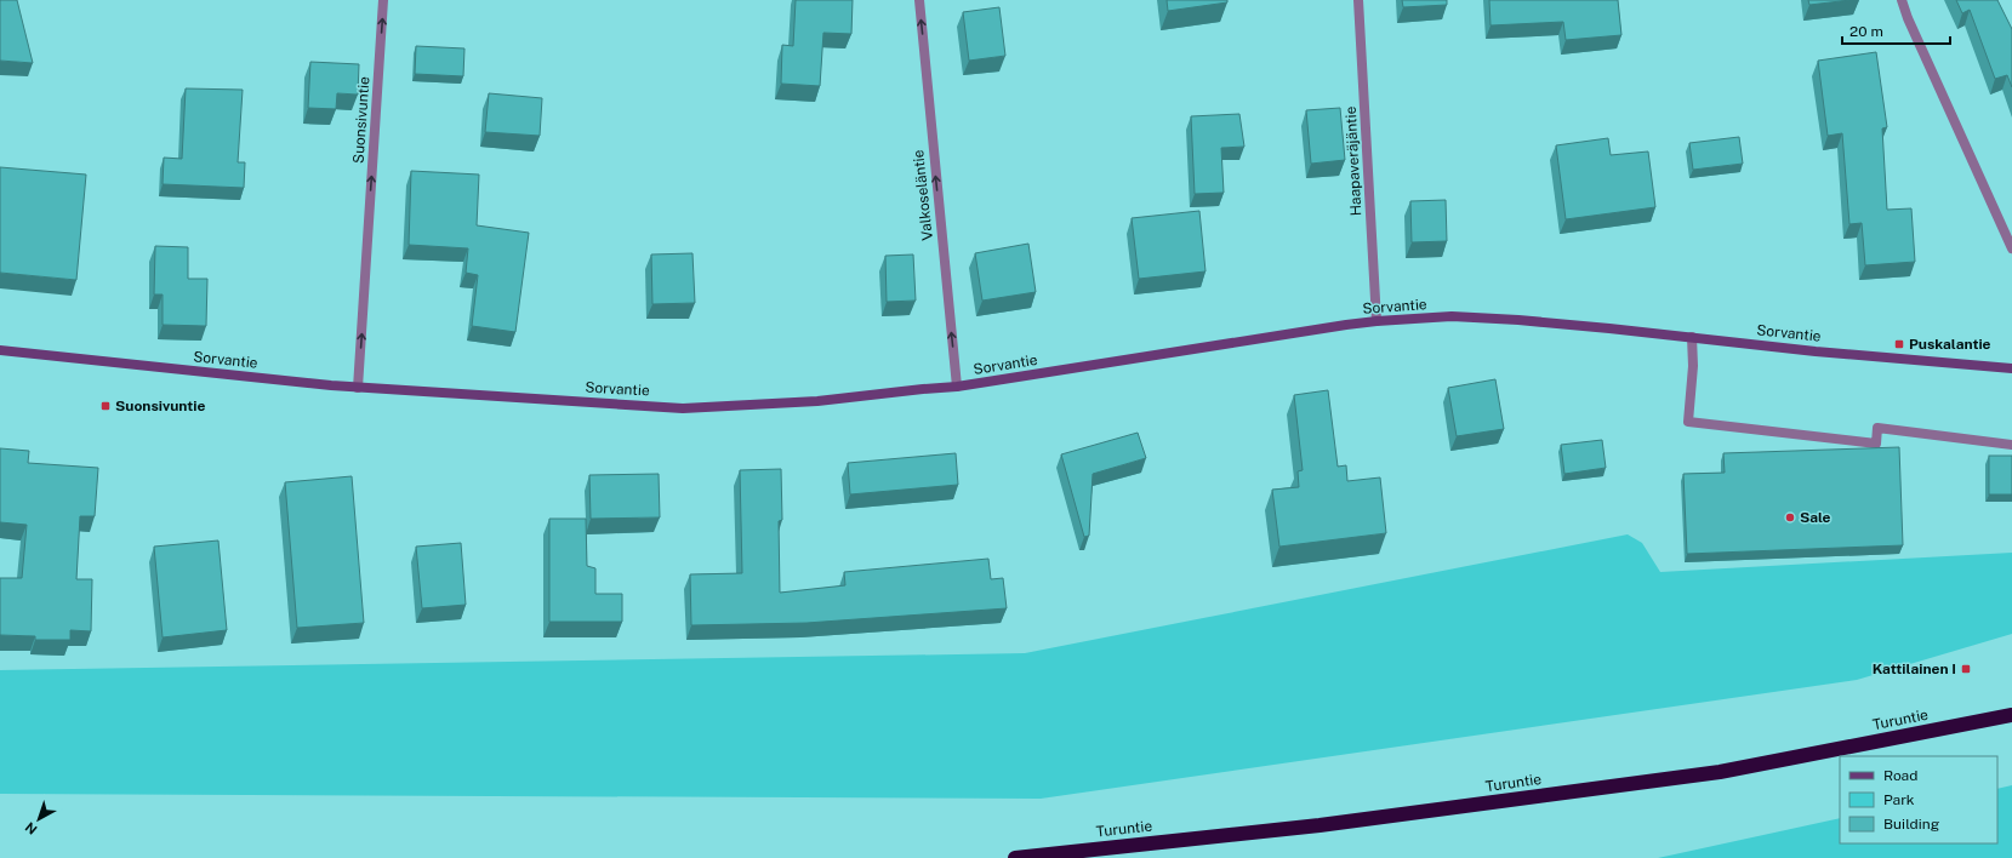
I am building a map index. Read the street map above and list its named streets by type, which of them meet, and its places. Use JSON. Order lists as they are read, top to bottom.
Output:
{
  "streets": {
    "highway": ["Turuntie"],
    "main road": ["Sorvantie"],
    "street": ["Suonsivuntie", "Haapaveräjäntie", "Valkoseläntie"]
  },
  "crossings": [
    ["Suonsivuntie", "Sorvantie"],
    ["Haapaveräjäntie", "Sorvantie"],
    ["Valkoseläntie", "Sorvantie"]
  ],
  "one_way": ["Suonsivuntie", "Valkoseläntie"],
  "places": {
    "transit": ["Puskalantie", "Suonsivuntie", "Kattilainen I"],
    "other": ["Sale"]
  },
  "legend": ["Road", "Park", "Building"],
  "scale_bar": "20 m",
  "north": "bottom left"
}
